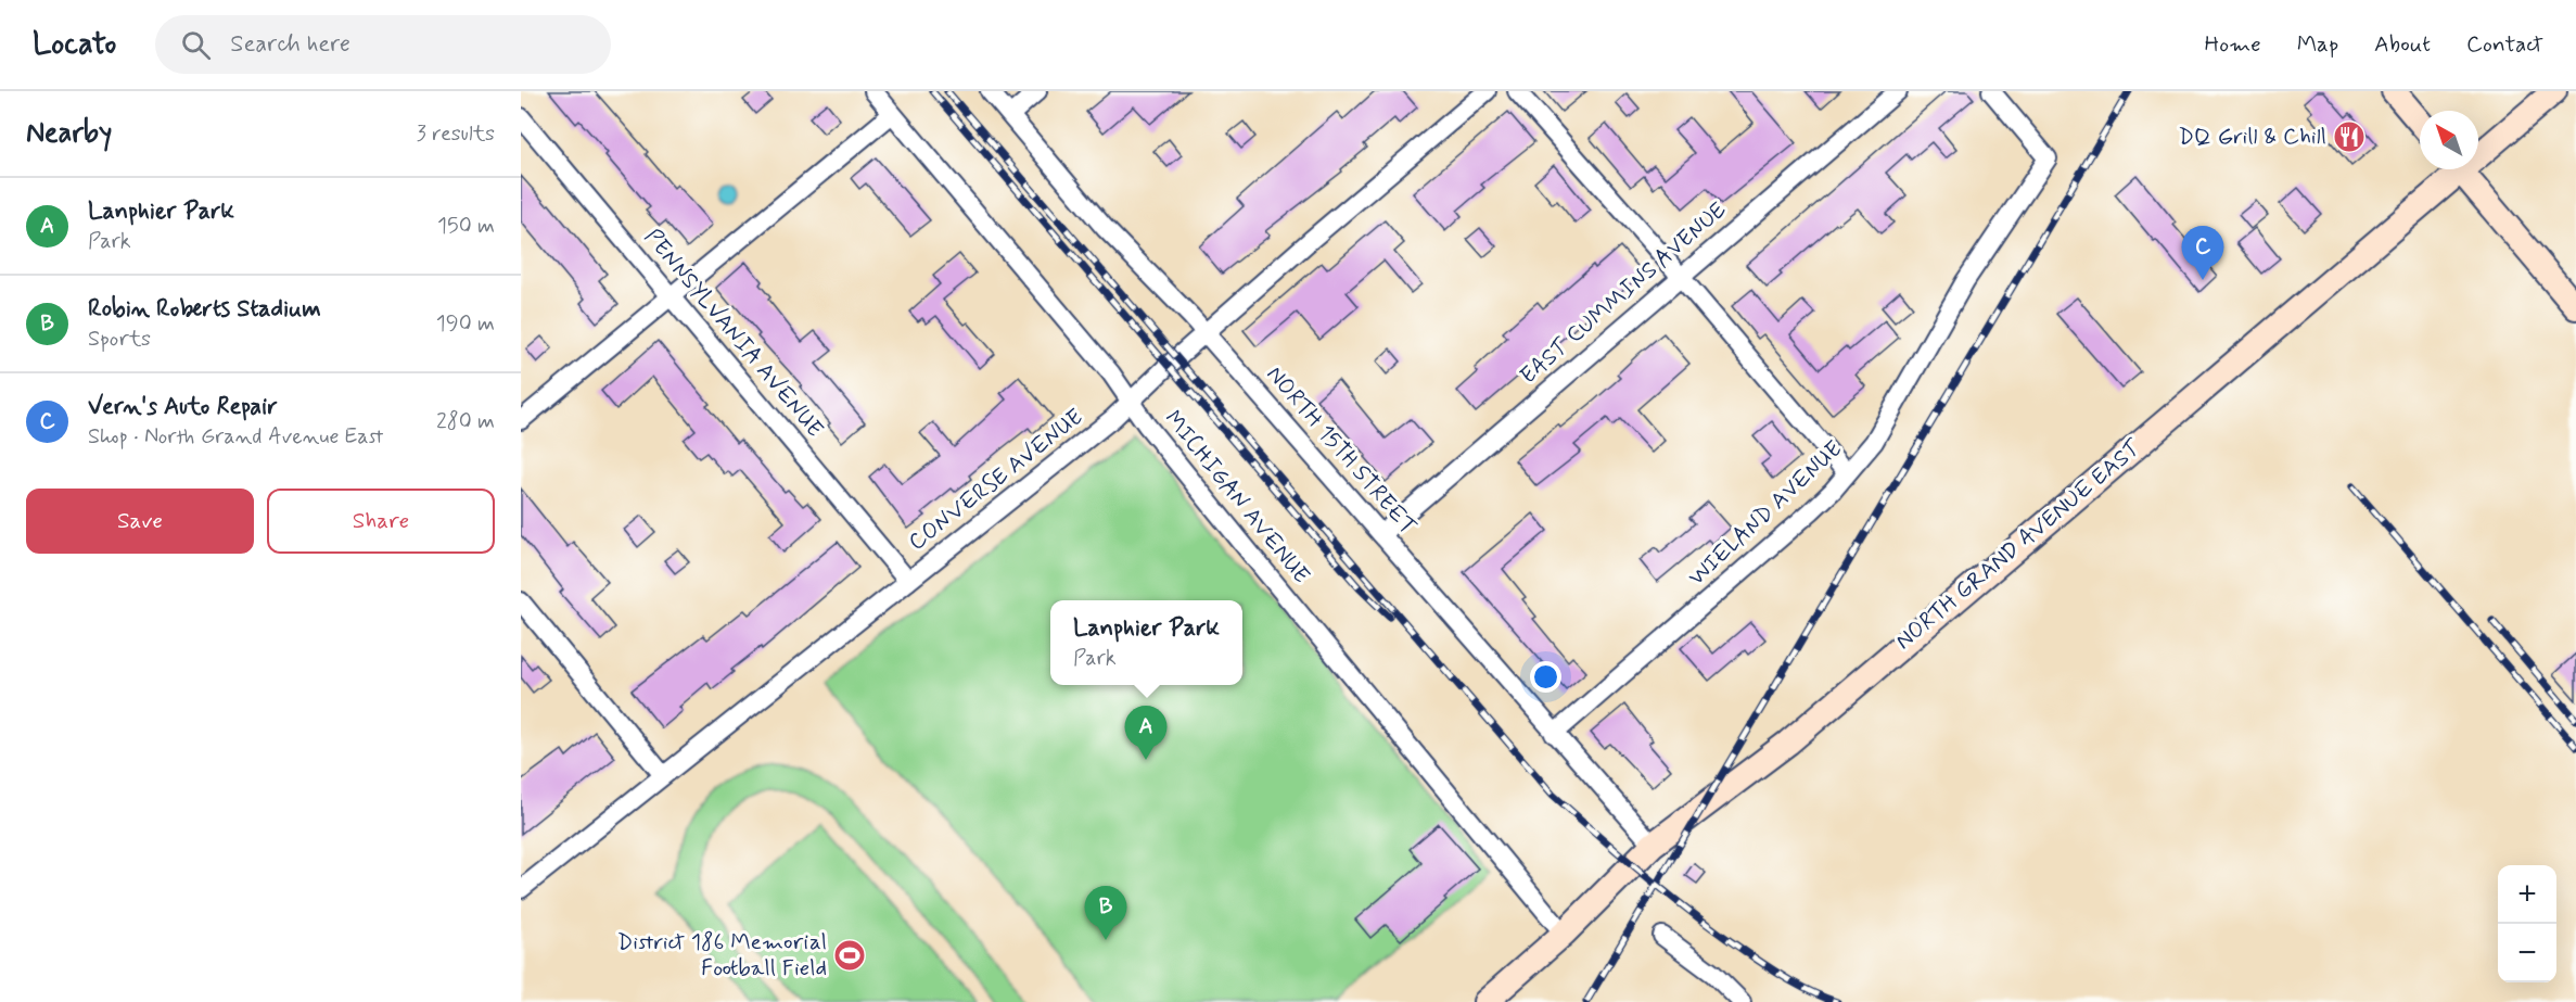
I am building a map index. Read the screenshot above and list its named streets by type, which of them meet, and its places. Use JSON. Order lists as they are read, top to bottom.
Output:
{
  "streets": {
    "street": [
      "EAST CUMMINS AVENUE",
      "PENNSYLVANIA AVENUE",
      "NORTH 15TH STREET",
      "CONVERSE AVENUE",
      "MICHIGAN AVENUE",
      "WIELAND AVENUE",
      "NORTH GRAND AVENUE EAST"
    ]
  },
  "crossings": [
    ["EAST CUMMINS AVENUE", "NORTH 15TH STREET"],
    ["PENNSYLVANIA AVENUE", "CONVERSE AVENUE"],
    ["NORTH 15TH STREET", "CONVERSE AVENUE"],
    ["NORTH 15TH STREET", "WIELAND AVENUE"],
    ["NORTH 15TH STREET", "NORTH GRAND AVENUE EAST"],
    ["CONVERSE AVENUE", "MICHIGAN AVENUE"],
    ["MICHIGAN AVENUE", "NORTH GRAND AVENUE EAST"]
  ],
  "places": {
    "restaurant": ["DQ Grill & Chill"],
    "sports": ["District 186 Memorial Football Field"]
  },
  "north": "top left",
  "page": {
    "header": "Locato",
    "search": "Search here",
    "nav": [
      "Home",
      "Map",
      "About",
      "Contact"
    ],
    "heading": ["Nearby", "3 results"],
    "list": [
      {
        "mark": "A",
        "name": "Lanphier Park",
        "note": "Park",
        "value": "150 m"
      },
      {
        "mark": "B",
        "name": "Robin Roberts Stadium",
        "note": "Sports",
        "value": "190 m"
      },
      {
        "mark": "C",
        "name": "Vern's Auto Repair",
        "note": "Shop · North Grand Avenue East",
        "value": "280 m"
      }
    ],
    "pins": ["C", "A", "B"],
    "buttons": ["Save", "Share"],
    "popup": ["Lanphier Park", "Park"],
    "map_buttons": ["+", "−"]
  }
}
